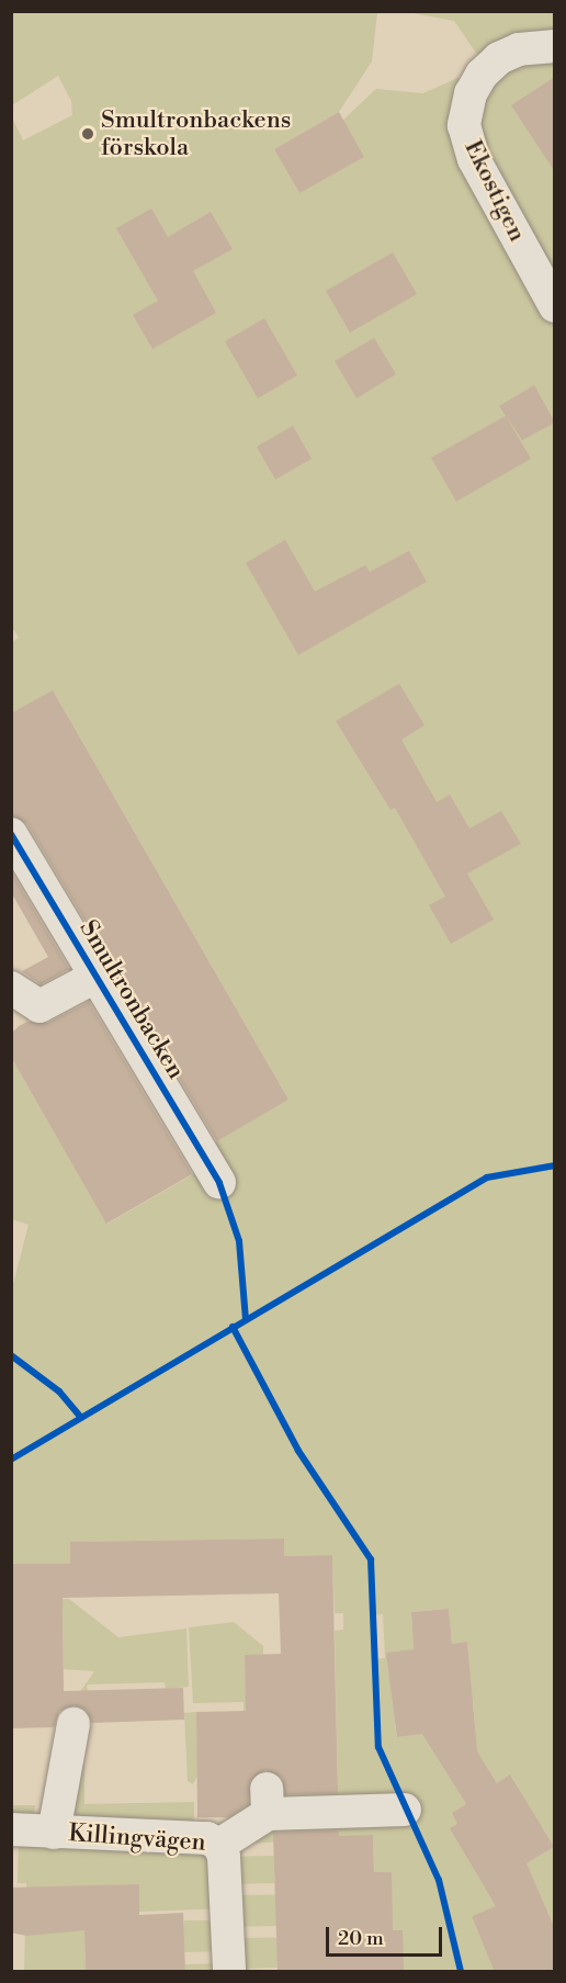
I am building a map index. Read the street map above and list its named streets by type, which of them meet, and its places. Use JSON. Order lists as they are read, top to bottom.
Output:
{
  "streets": {
    "street": ["Ekostigen", "Smultronbacken", "Killingvägen"]
  },
  "places": ["Smultronbackens förskola"],
  "scale_bar": "20 m"
}
